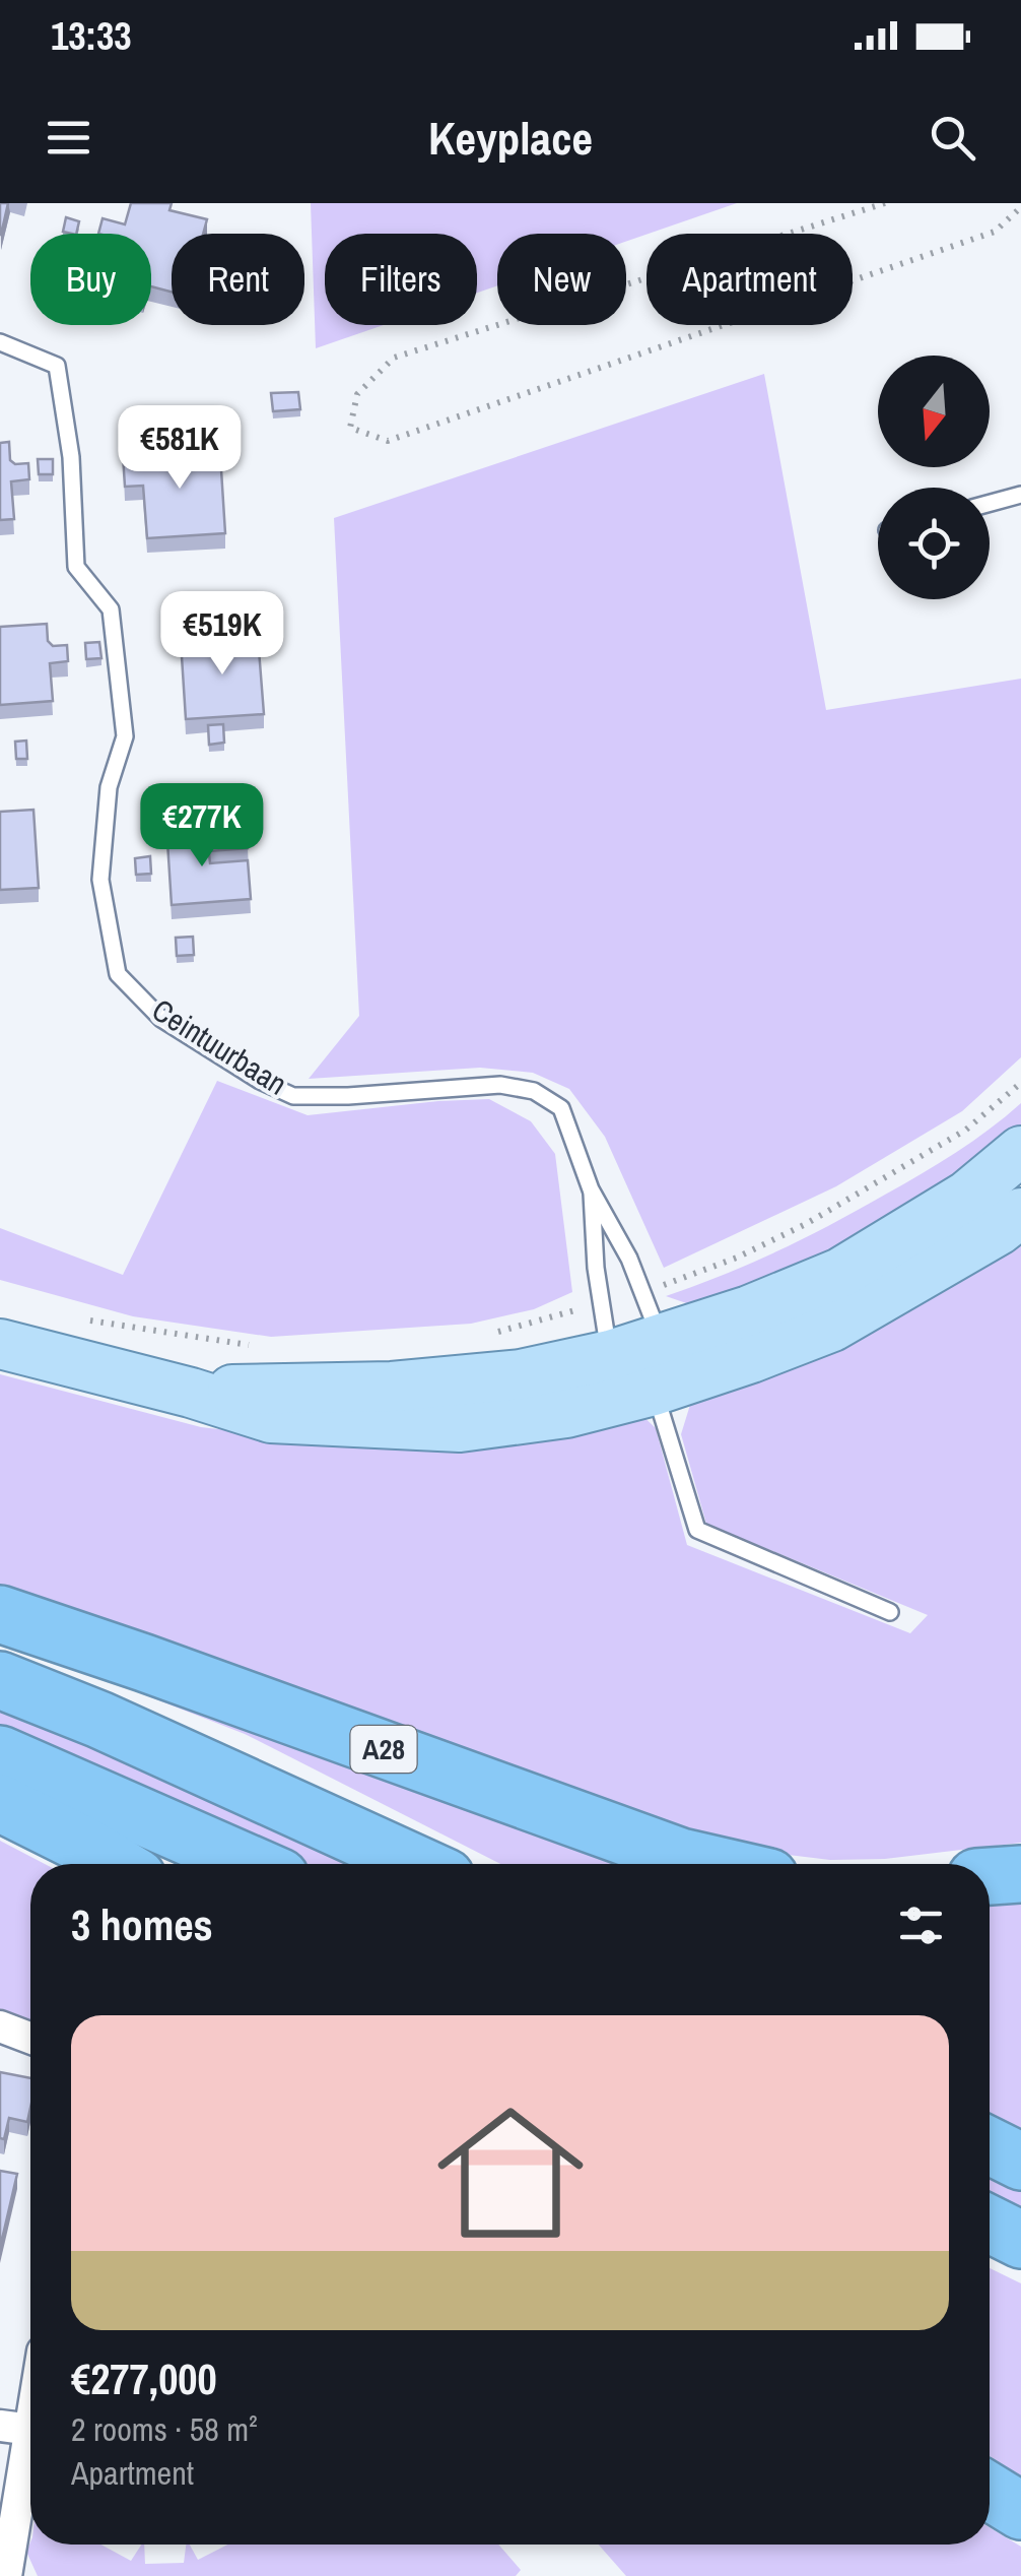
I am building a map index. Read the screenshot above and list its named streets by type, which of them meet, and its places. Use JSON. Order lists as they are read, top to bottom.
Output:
{
  "streets": {
    "highway": ["A28"],
    "lane": ["Ceintuurbaan"]
  },
  "north": "bottom",
  "page": {
    "status": "13:33",
    "header": "Keyplace",
    "chip": [
      "Buy",
      "Rent",
      "Filters",
      "New",
      "Apartment"
    ],
    "price": ["€581K", "€519K", "€277K"],
    "heading": "3 homes",
    "list": [
      {
        "name": "€277,000",
        "note": "2 rooms · 58 m² · Apartment"
      }
    ]
  }
}
